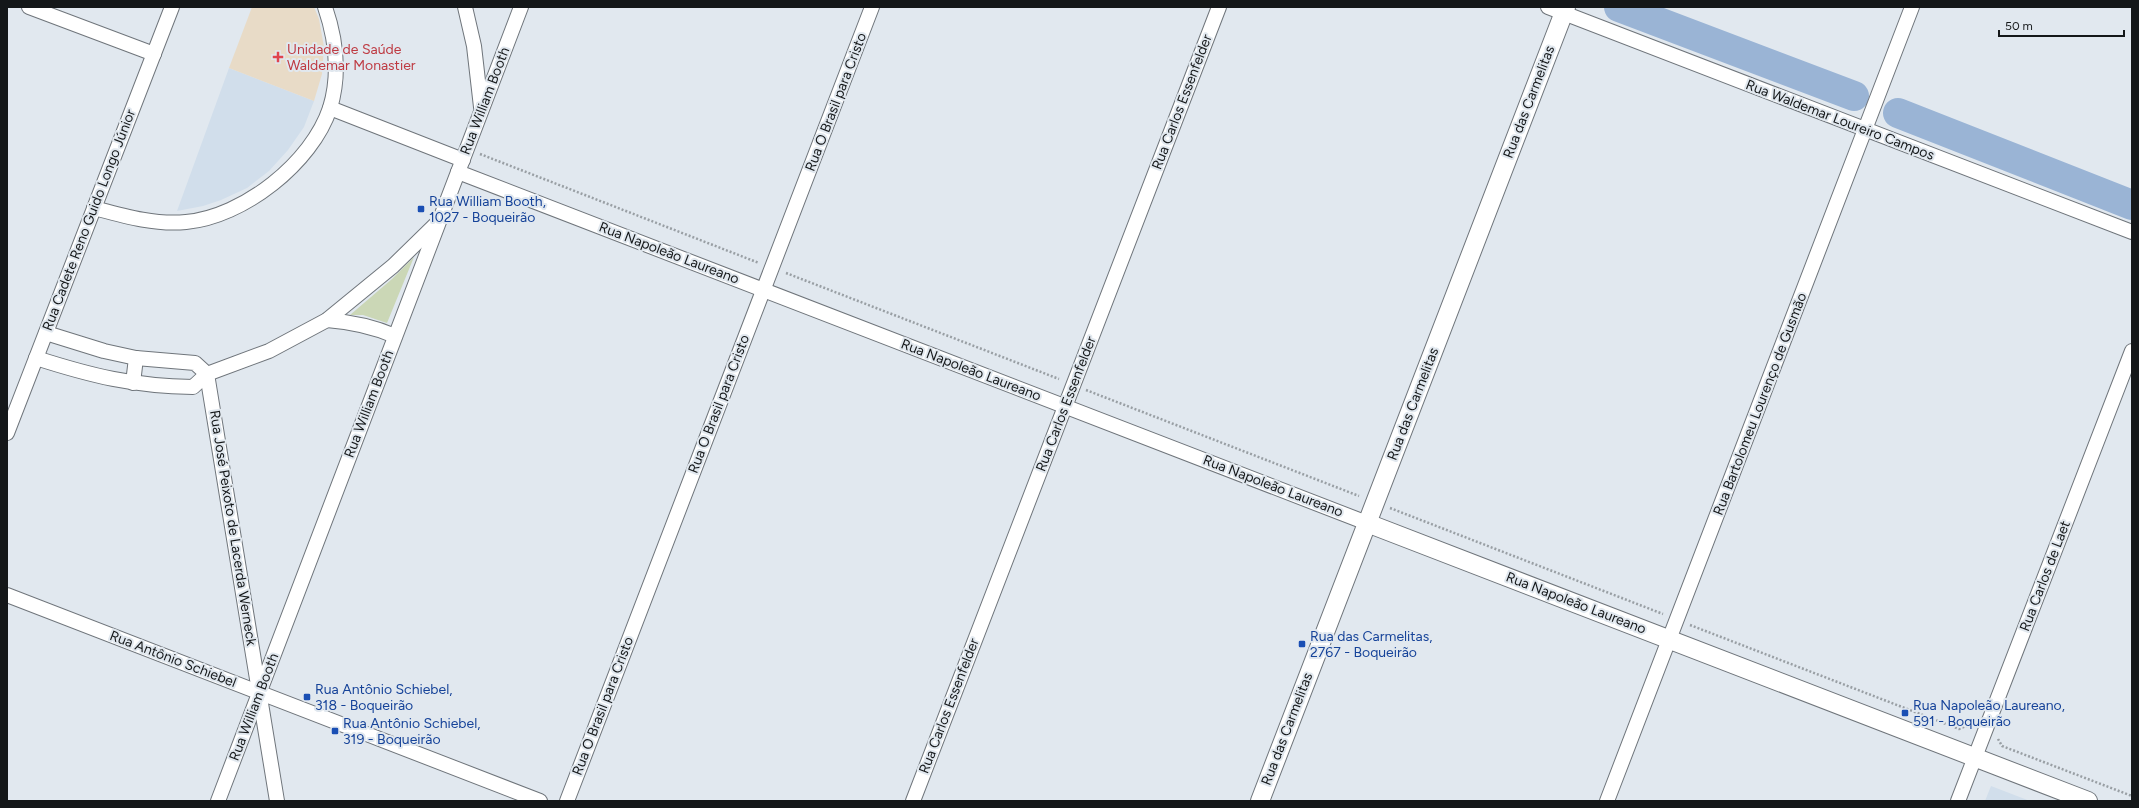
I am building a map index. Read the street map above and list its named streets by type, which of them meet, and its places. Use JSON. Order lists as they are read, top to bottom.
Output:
{
  "streets": {
    "street": [
      "Rua William Booth",
      "Rua O Brasil para Cristo",
      "Rua Carlos Essenfelder",
      "Rua das Carmelitas",
      "Rua Waldemar Loureiro Campos",
      "Rua Cadete Reno Guido Longo Júnior",
      "Rua Napoleão Laureano",
      "Rua Bartolomeu Lourenço de Gusmão",
      "Rua José Peixoto de Lacerda Werneck",
      "Rua Carlos de Laet",
      "Rua Antônio Schiebel"
    ]
  },
  "crossings": [
    ["Rua William Booth", "Rua Napoleão Laureano"],
    ["Rua William Booth", "Rua José Peixoto de Lacerda Werneck"],
    ["Rua William Booth", "Rua Antônio Schiebel"],
    ["Rua O Brasil para Cristo", "Rua Napoleão Laureano"],
    ["Rua Carlos Essenfelder", "Rua Napoleão Laureano"],
    ["Rua das Carmelitas", "Rua Waldemar Loureiro Campos"],
    ["Rua das Carmelitas", "Rua Napoleão Laureano"],
    ["Rua Waldemar Loureiro Campos", "Rua Bartolomeu Lourenço de Gusmão"],
    ["Rua Napoleão Laureano", "Rua Bartolomeu Lourenço de Gusmão"],
    ["Rua Napoleão Laureano", "Rua Carlos de Laet"],
    ["Rua José Peixoto de Lacerda Werneck", "Rua Antônio Schiebel"]
  ],
  "places": {
    "health": ["Unidade de Saúde Waldemar Monastier"],
    "transit": [
      "Rua William Booth, 1027 - Boqueirão",
      "Rua das Carmelitas, 2767 - Boqueirão",
      "Rua Antônio Schiebel, 318 - Boqueirão",
      "Rua Napoleão Laureano, 591 - Boqueirão",
      "Rua Antônio Schiebel, 319 - Boqueirão"
    ]
  },
  "scale_bar": "50 m"
}
